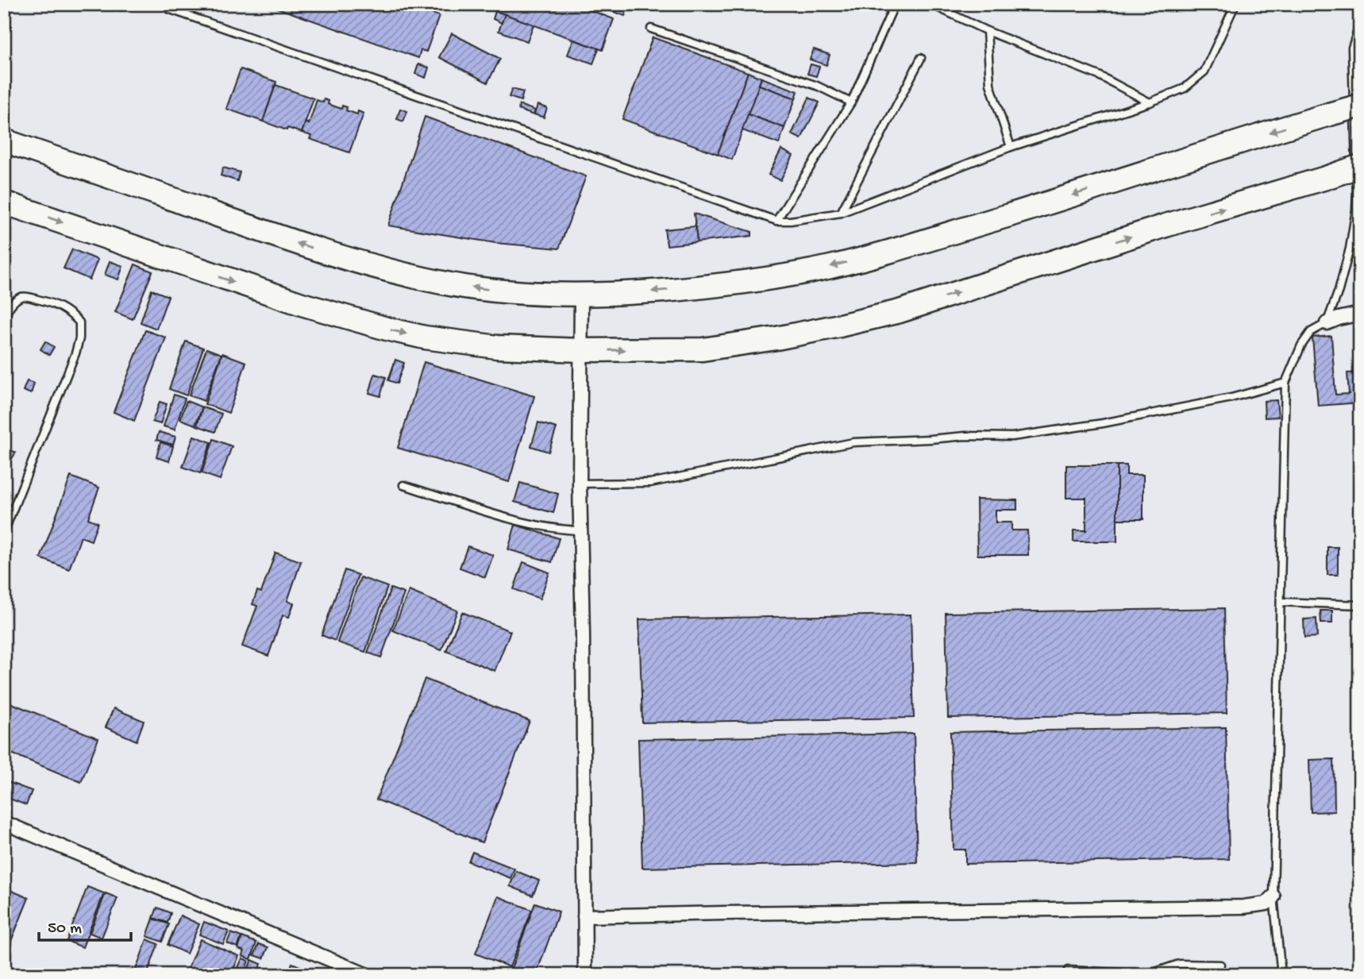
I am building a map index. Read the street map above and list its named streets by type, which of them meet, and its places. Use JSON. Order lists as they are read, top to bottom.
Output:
{
  "scale_bar": "50 m"
}
